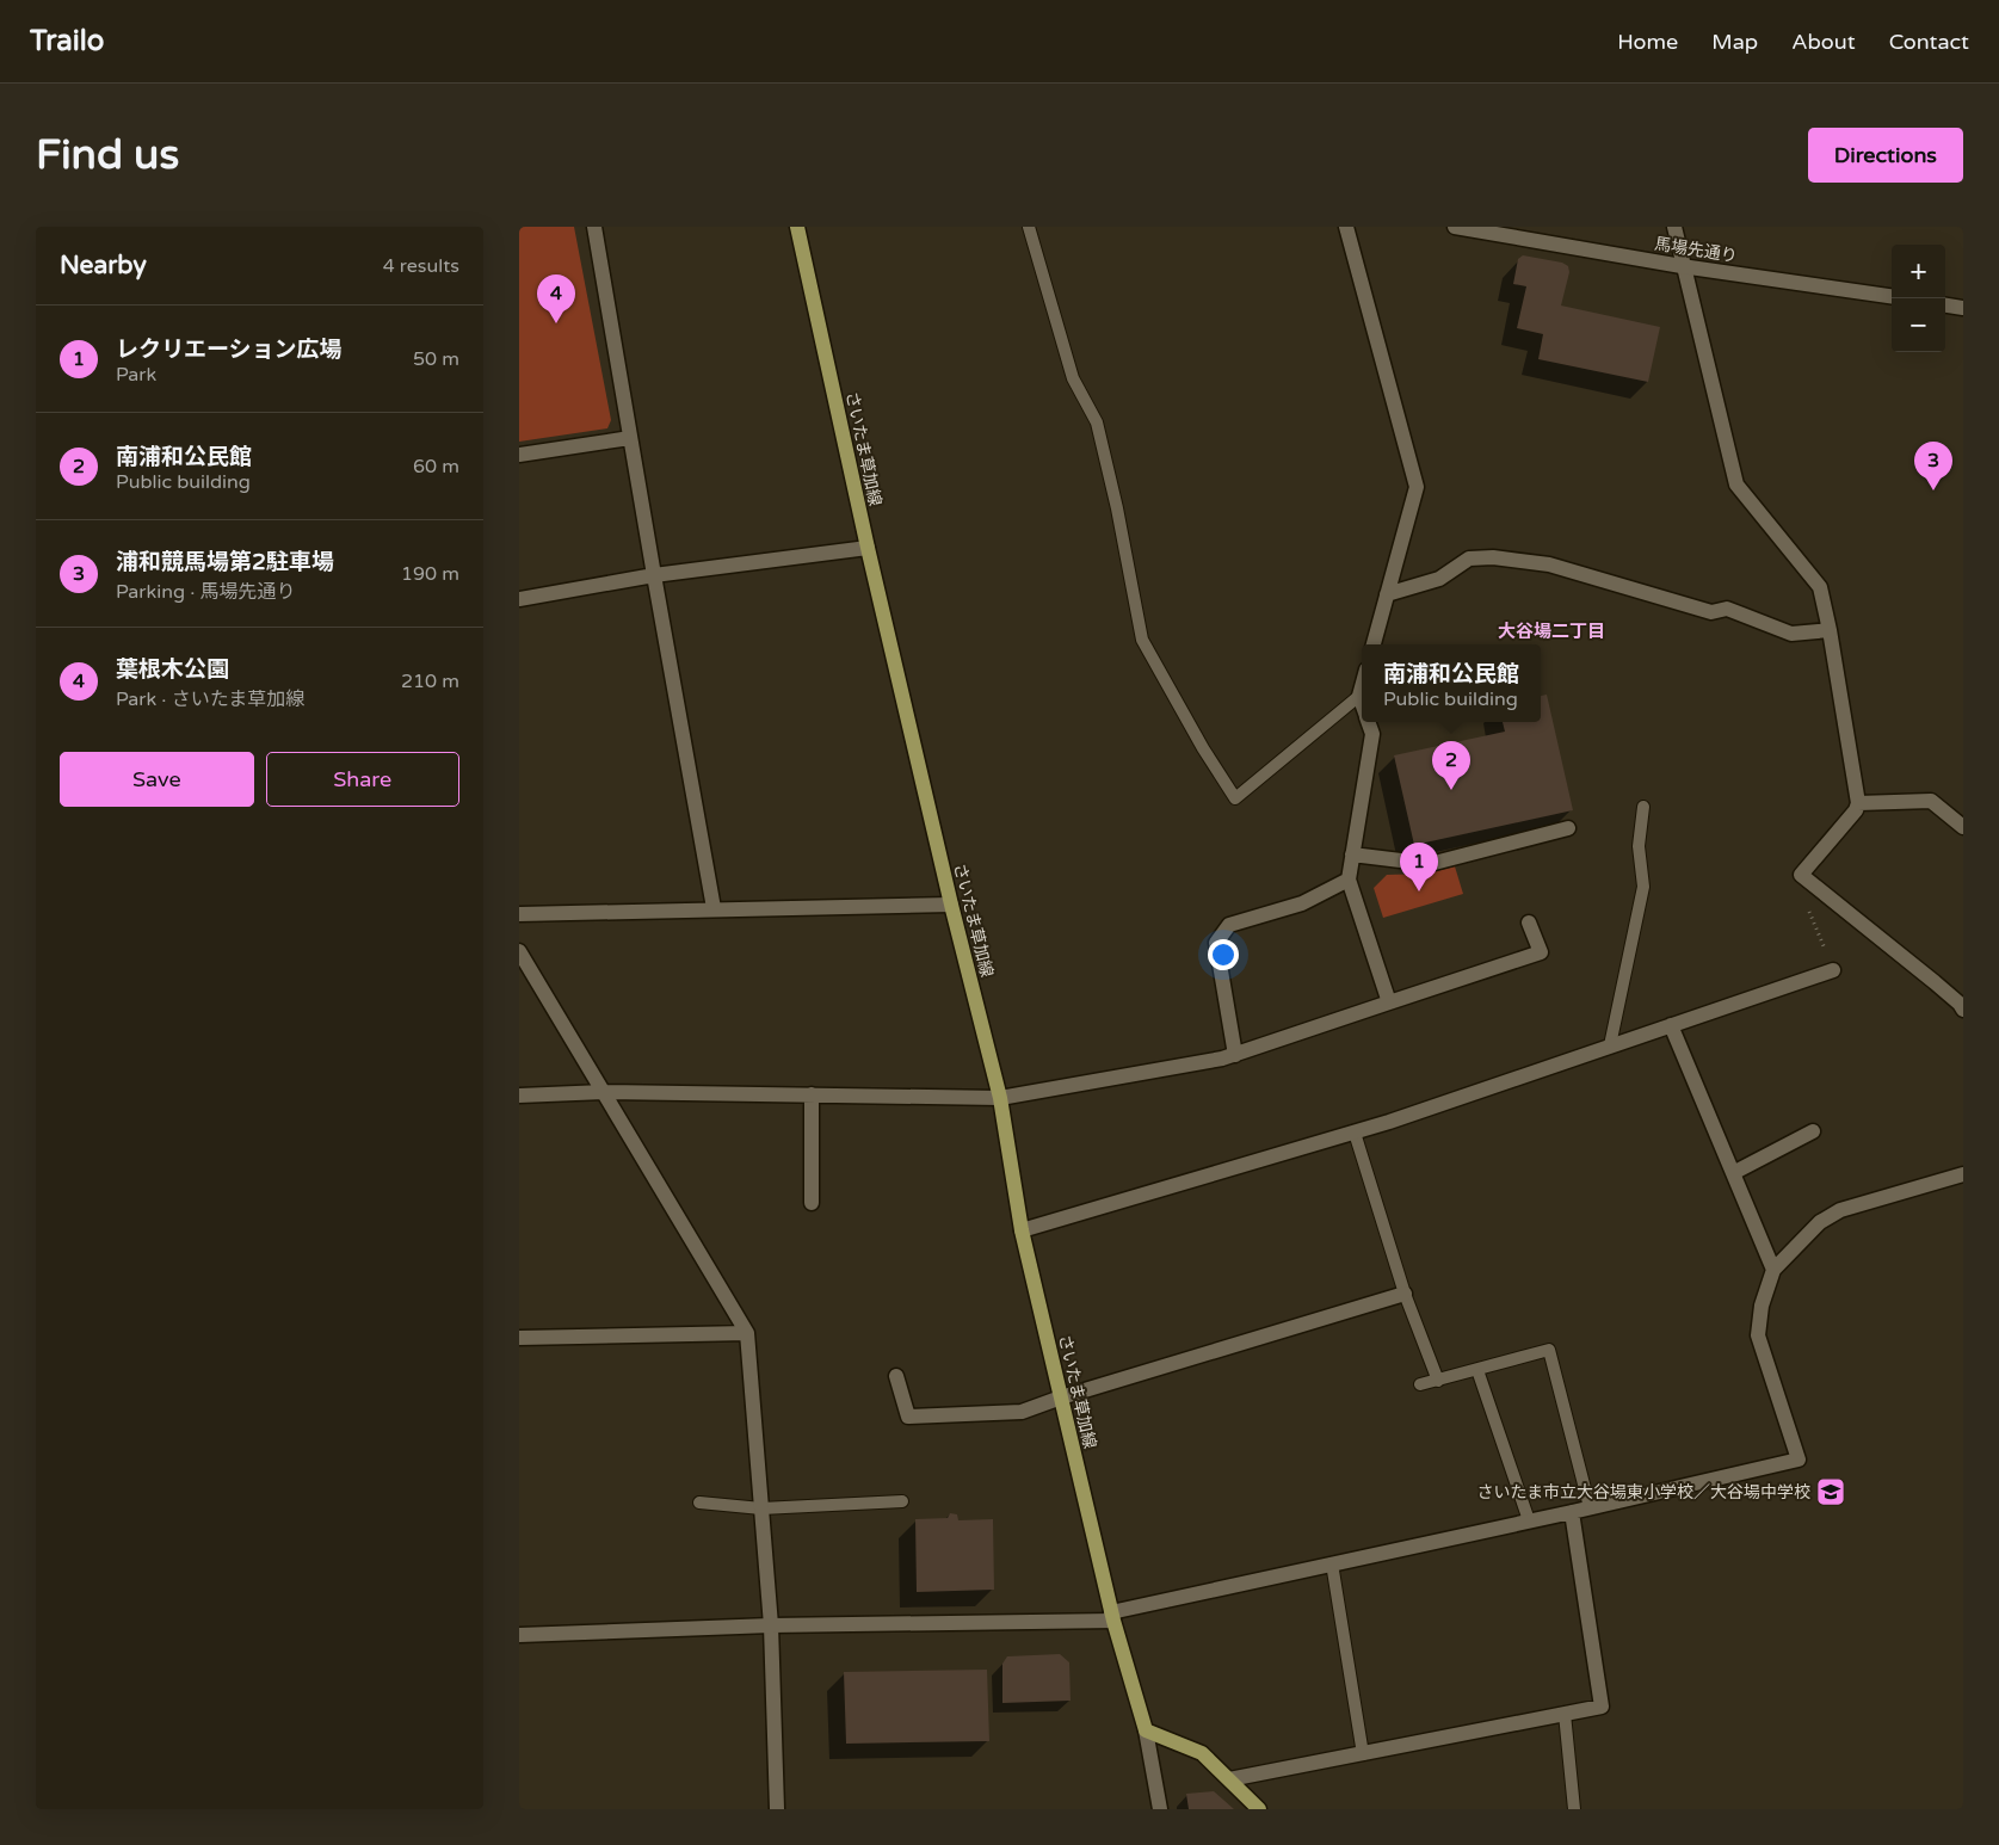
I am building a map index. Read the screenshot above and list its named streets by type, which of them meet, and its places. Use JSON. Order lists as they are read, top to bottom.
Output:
{
  "streets": {
    "main road": ["さいたま草加線"],
    "street": ["馬場先通り"]
  },
  "districts": ["大谷場二丁目"],
  "places": {
    "school or university": ["さいたま市立大谷場東小学校／大谷場中学校"]
  },
  "page": {
    "header": "Trailo",
    "nav": [
      "Home",
      "Map",
      "About",
      "Contact"
    ],
    "buttons": [
      "Directions",
      ["Save", "Share"]
    ],
    "title": "Find us",
    "heading": ["Nearby", "4 results"],
    "map_buttons": ["+", "−"],
    "pins": [
      "4",
      "3",
      "2",
      "1"
    ],
    "list": [
      {
        "mark": "1",
        "name": "レクリエーション広場",
        "note": "Park",
        "value": "50 m"
      },
      {
        "mark": "2",
        "name": "南浦和公民館",
        "note": "Public building",
        "value": "60 m"
      },
      {
        "mark": "3",
        "name": "浦和競馬場第2駐車場",
        "note": "Parking · 馬場先通り",
        "value": "190 m"
      },
      {
        "mark": "4",
        "name": "葉根木公園",
        "note": "Park · さいたま草加線",
        "value": "210 m"
      }
    ],
    "popup": ["南浦和公民館", "Public building"]
  }
}
